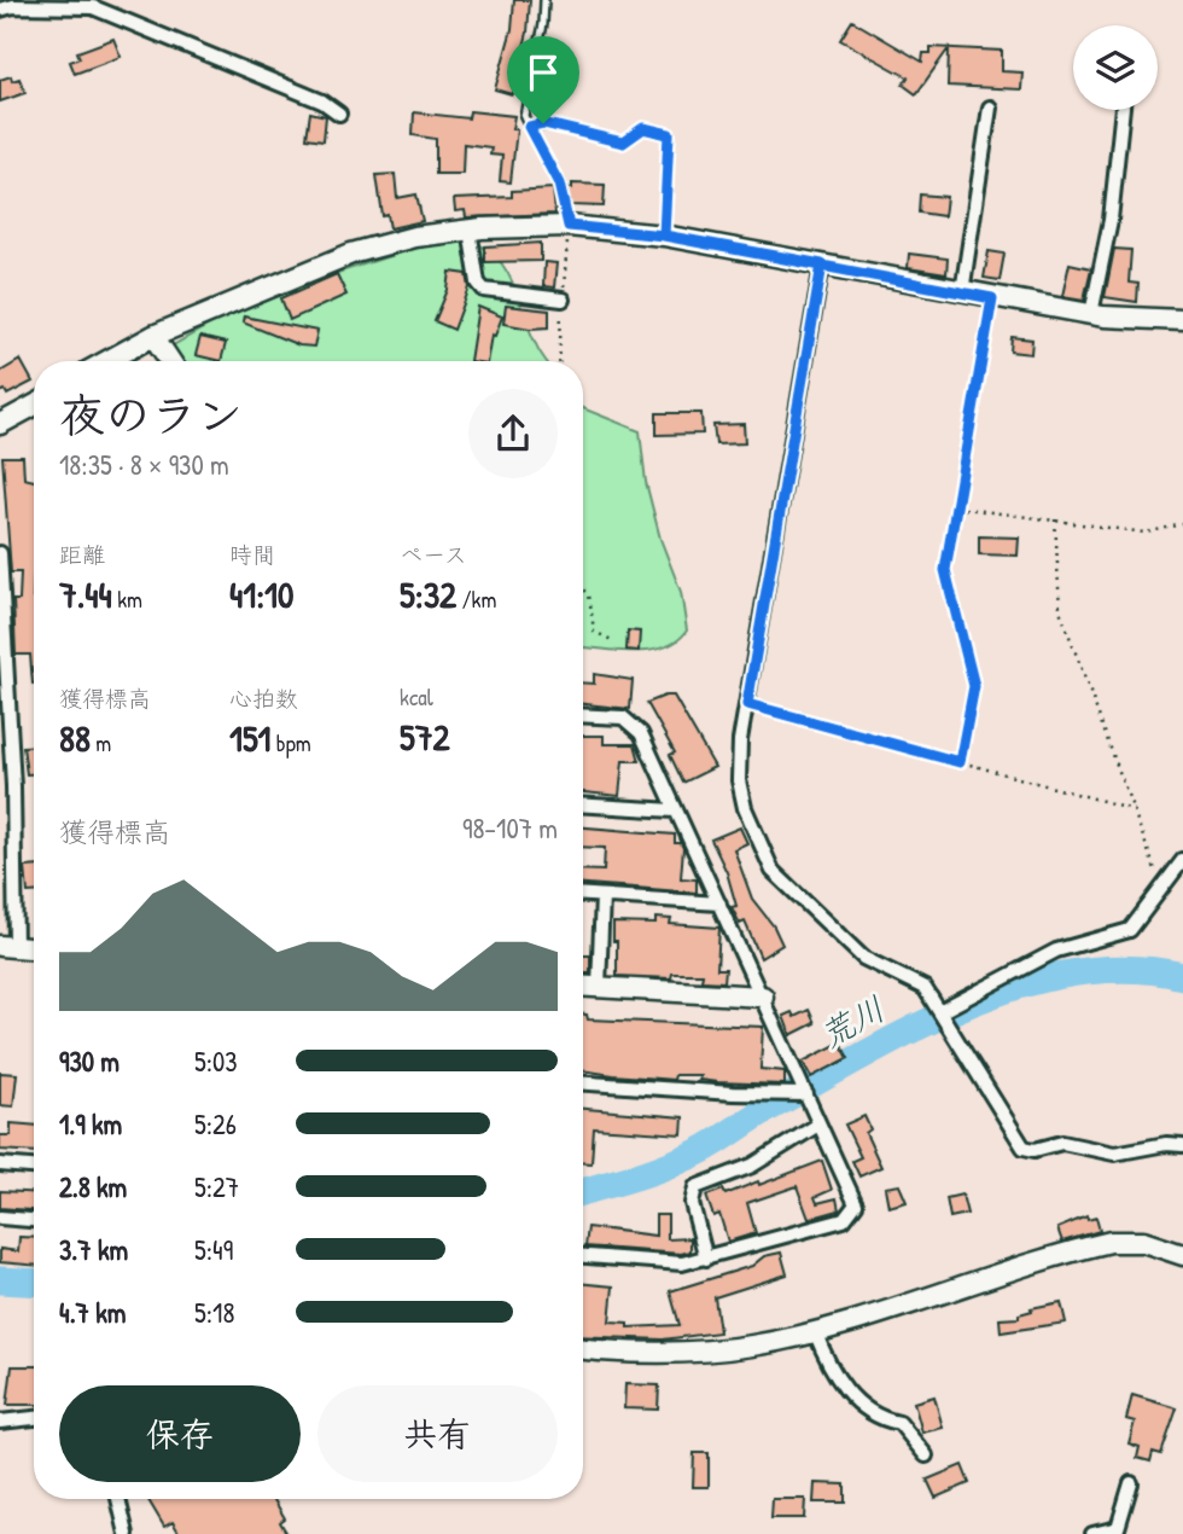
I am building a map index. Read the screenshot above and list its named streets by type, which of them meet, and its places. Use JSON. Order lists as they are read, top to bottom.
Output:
{
  "water": ["荒川"],
  "page": {
    "heading": ["夜のラン", "18:35 · 8 × 930 m"],
    "stats": [
      ["距離", "7.44 km"],
      ["時間", "41:10"],
      ["ペース", "5:32 /km"],
      ["獲得標高", "88 m"],
      ["心拍数", "151 bpm"],
      ["kcal", "572"]
    ],
    "chart": ["獲得標高", "98–107 m"],
    "list": [
      {
        "name": "930 m",
        "note": "5:03"
      },
      {
        "name": "1.9 km",
        "note": "5:26"
      },
      {
        "name": "2.8 km",
        "note": "5:27"
      },
      {
        "name": "3.7 km",
        "note": "5:49"
      },
      {
        "name": "4.7 km",
        "note": "5:18"
      }
    ],
    "buttons": ["保存", "共有"]
  }
}
